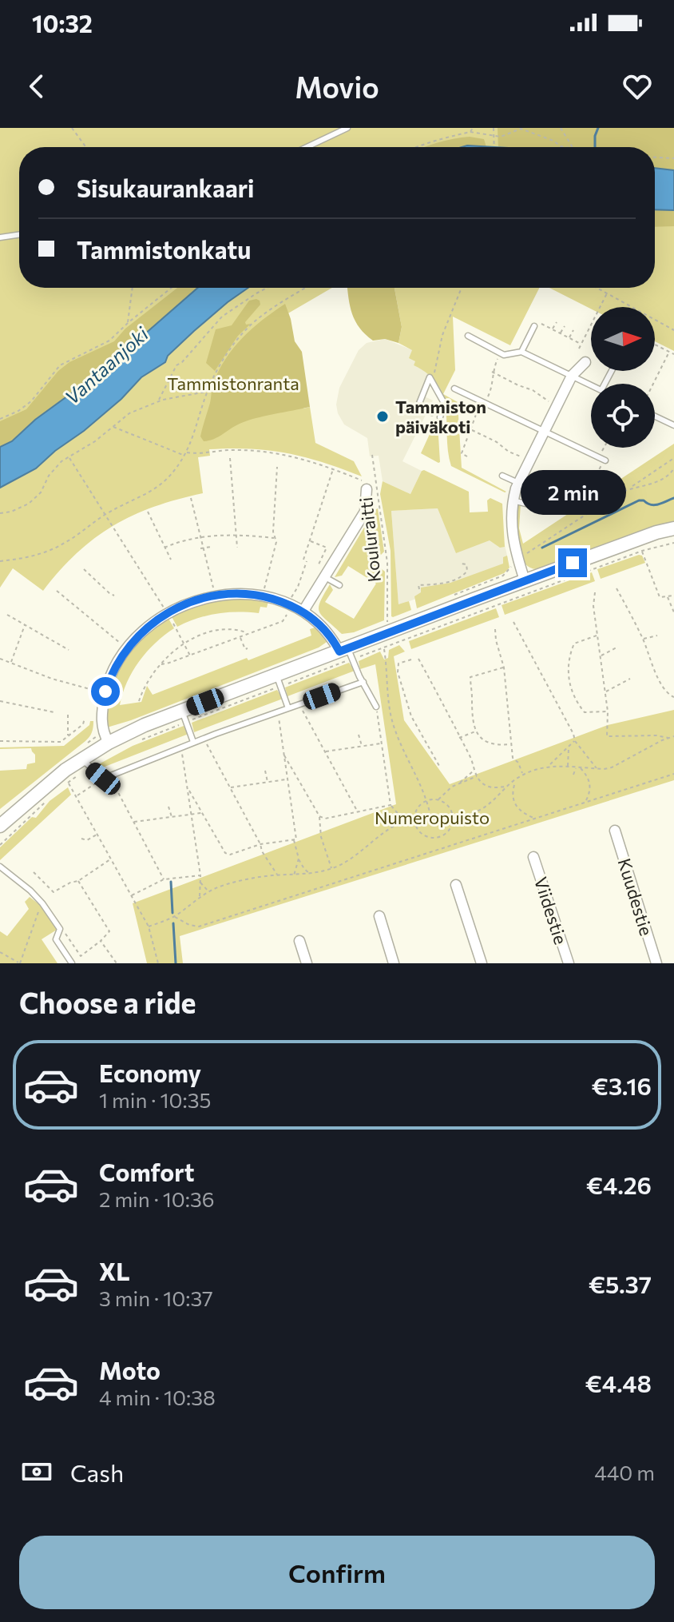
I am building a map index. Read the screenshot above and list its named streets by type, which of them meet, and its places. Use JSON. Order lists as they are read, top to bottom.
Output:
{
  "streets": {
    "street": ["Kuudestie", "Viidestie"],
    "path": ["Kouluraitti"]
  },
  "water": ["Vantaanjoki"],
  "parks": ["Tammistonranta", "Numeropuisto"],
  "places": ["Tammiston päiväkoti"],
  "north": "right",
  "page": {
    "status": "10:32",
    "header": "Movio",
    "banner": ["Sisukaurankaari", "Tammistonkatu"],
    "bubble": "2 min",
    "heading": "Choose a ride",
    "list": [
      {
        "name": "Economy",
        "note": "1 min · 10:35",
        "value": "€3.16"
      },
      {
        "name": "Comfort",
        "note": "2 min · 10:36",
        "value": "€4.26"
      },
      {
        "name": "XL",
        "note": "3 min · 10:37",
        "value": "€5.37"
      },
      {
        "name": "Moto",
        "note": "4 min · 10:38",
        "value": "€4.48"
      }
    ],
    "pay": ["Cash", "440 m"],
    "buttons": "Confirm"
  }
}
